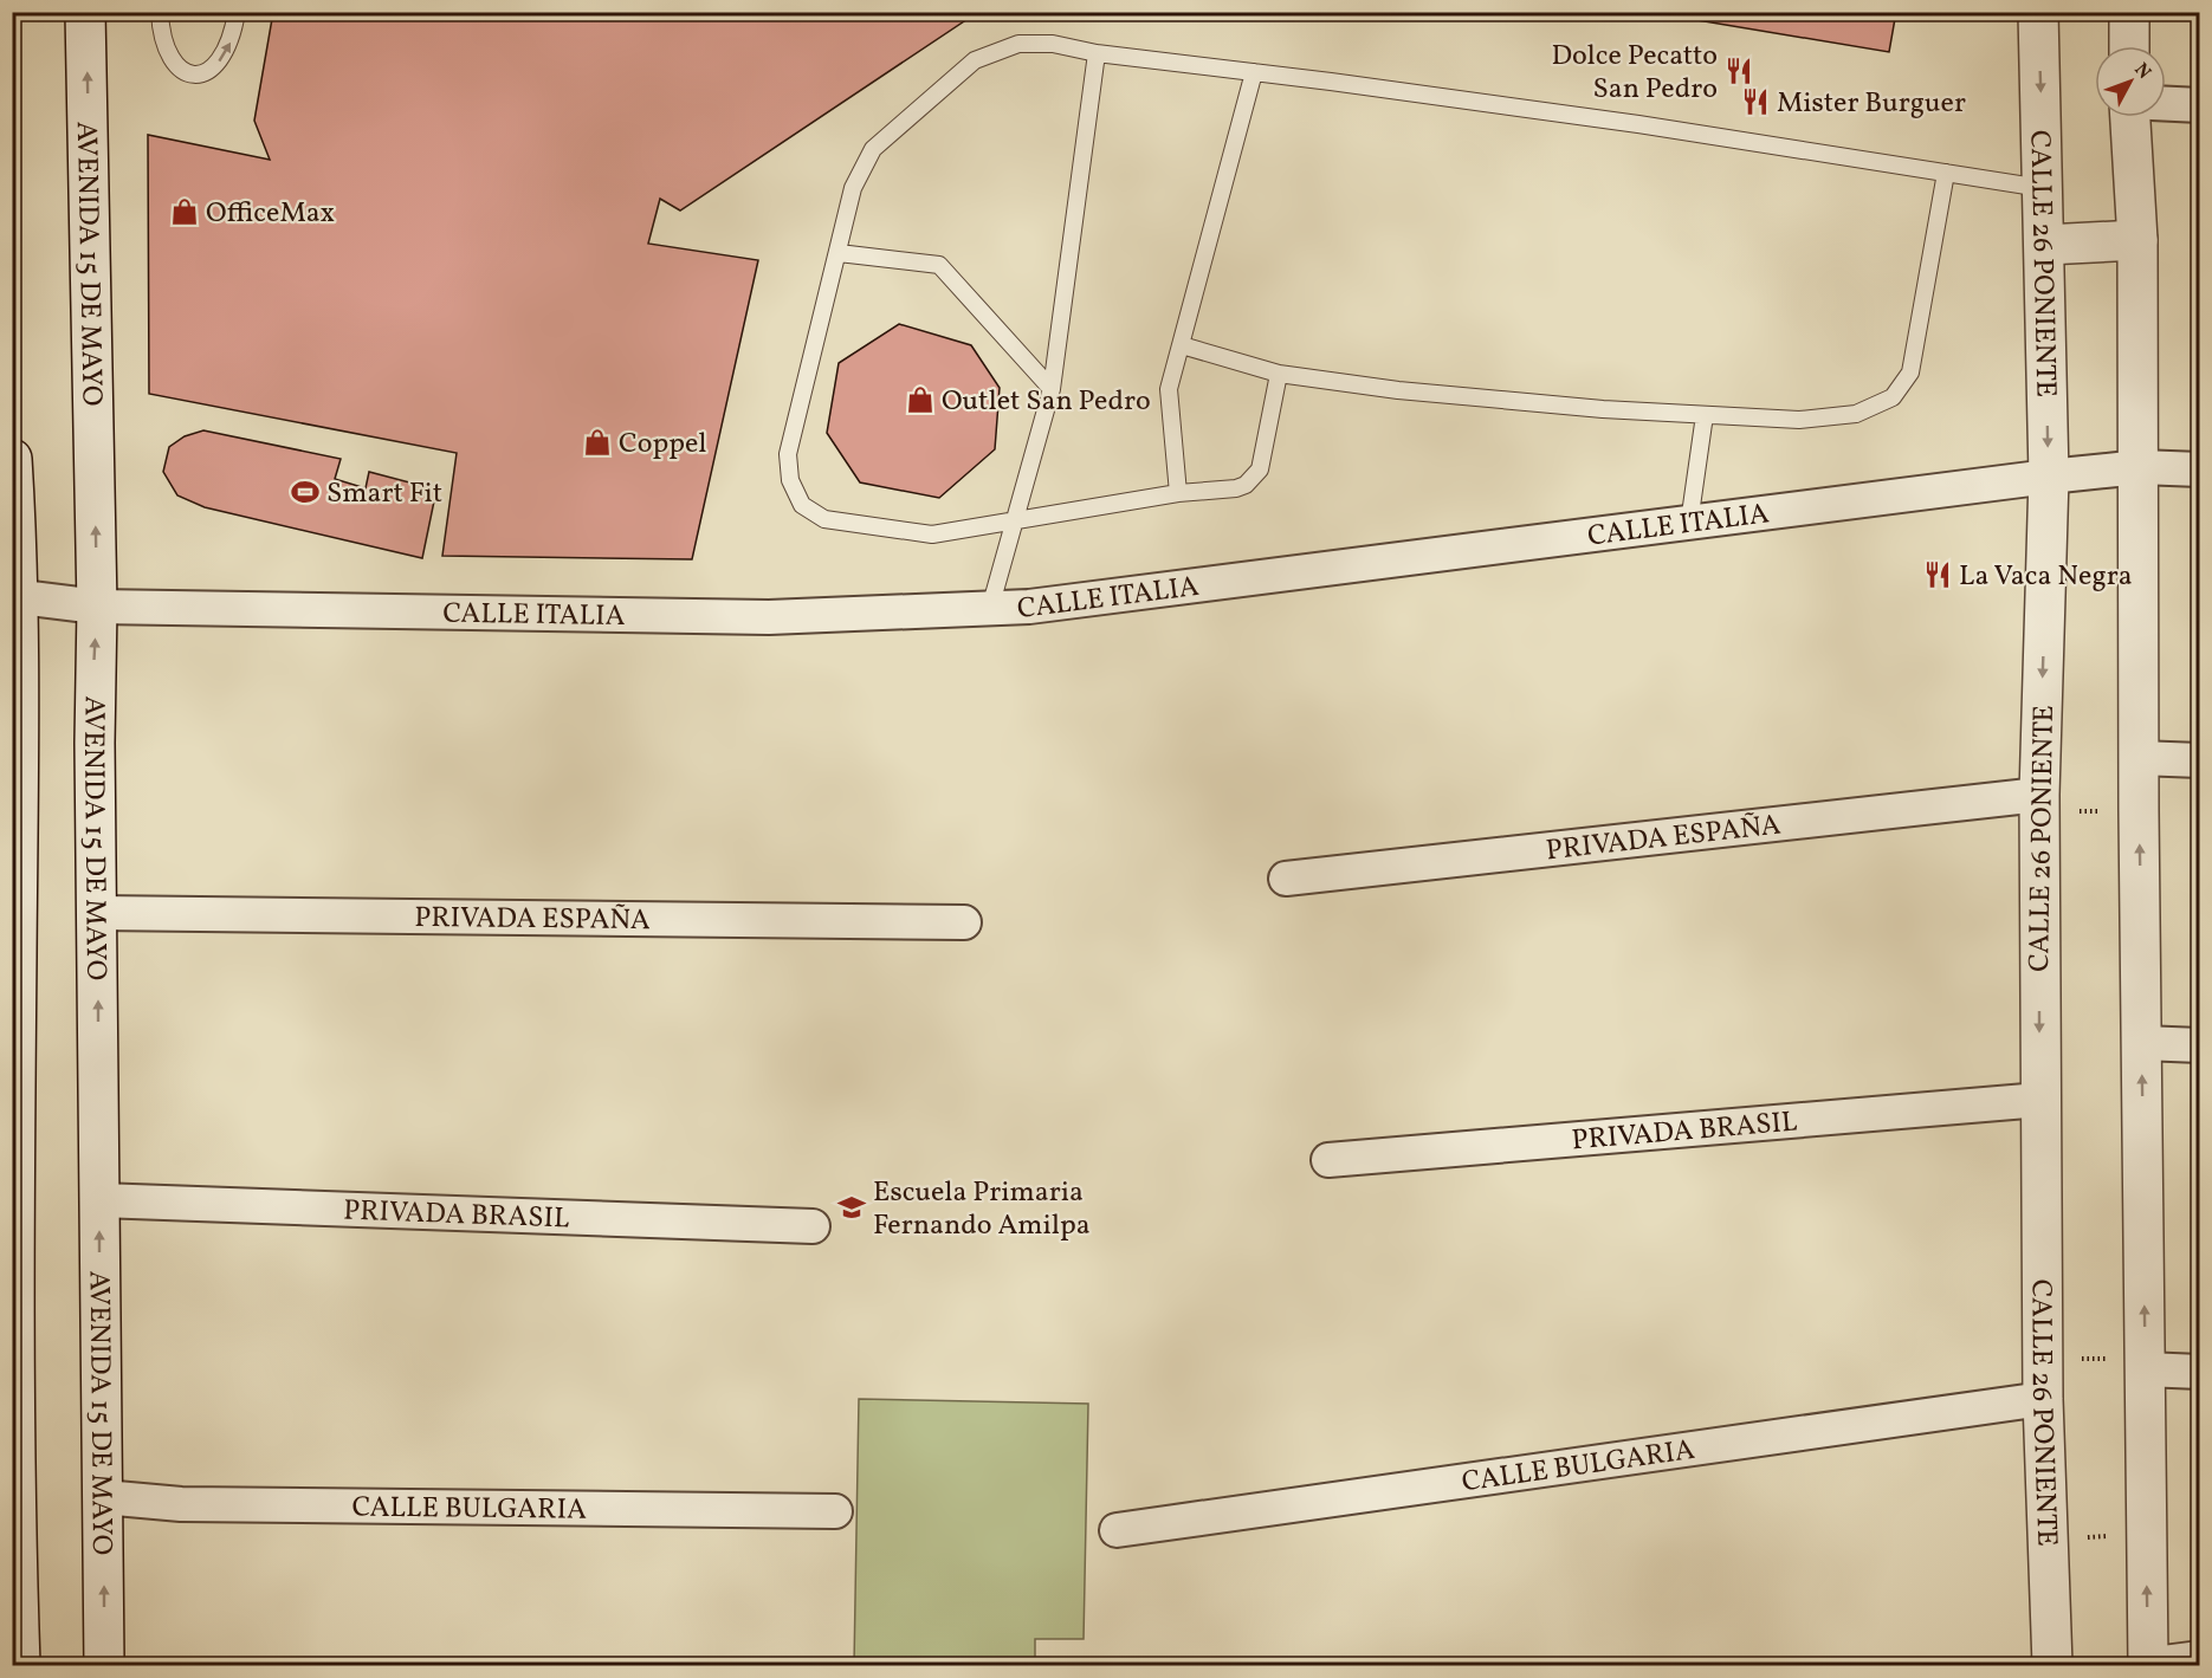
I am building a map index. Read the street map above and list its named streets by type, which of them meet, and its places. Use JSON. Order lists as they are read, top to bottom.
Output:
{
  "streets": {
    "street": [
      "AVENIDA 15 DE MAYO",
      "CALLE 26 PONIENTE",
      "CALLE ITALIA",
      "PRIVADA ESPAÑA",
      "PRIVADA BRASIL",
      "CALLE BULGARIA"
    ]
  },
  "crossings": [
    ["AVENIDA 15 DE MAYO", "CALLE ITALIA"],
    ["AVENIDA 15 DE MAYO", "PRIVADA ESPAÑA"],
    ["AVENIDA 15 DE MAYO", "PRIVADA BRASIL"],
    ["AVENIDA 15 DE MAYO", "CALLE BULGARIA"],
    ["CALLE 26 PONIENTE", "CALLE ITALIA"],
    ["CALLE 26 PONIENTE", "PRIVADA ESPAÑA"],
    ["CALLE 26 PONIENTE", "PRIVADA BRASIL"],
    ["CALLE 26 PONIENTE", "CALLE BULGARIA"]
  ],
  "places": {
    "restaurant": ["Dolce Pecatto San Pedro", "Mister Burguer", "La Vaca Negra"],
    "shop": ["OfficeMax", "Outlet San Pedro", "Coppel"],
    "sports": ["Smart Fit"],
    "school or university": ["Escuela Primaria Fernando Amilpa"]
  },
  "north": "top right"
}
